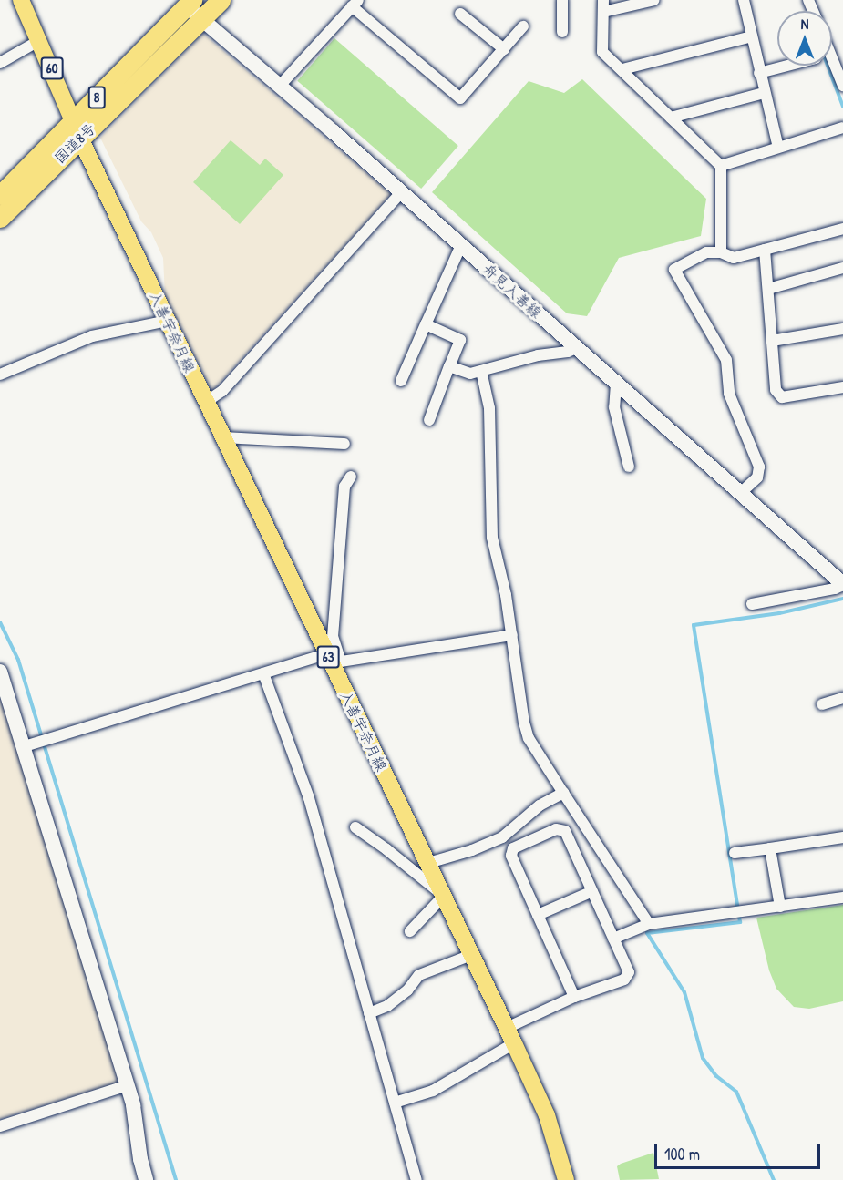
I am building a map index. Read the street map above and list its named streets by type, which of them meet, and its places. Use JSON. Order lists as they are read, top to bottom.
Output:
{
  "streets": {
    "highway": ["8", "国道8号"],
    "main road": [
      "60",
      "舟見入善線",
      "入善宇奈月線",
      "63"
    ]
  },
  "crossings": [
    ["60", "国道8号"],
    ["60", "入善宇奈月線"],
    ["国道8号", "舟見入善線"],
    ["国道8号", "入善宇奈月線"]
  ],
  "scale_bar": "100 m",
  "north": "top"
}
